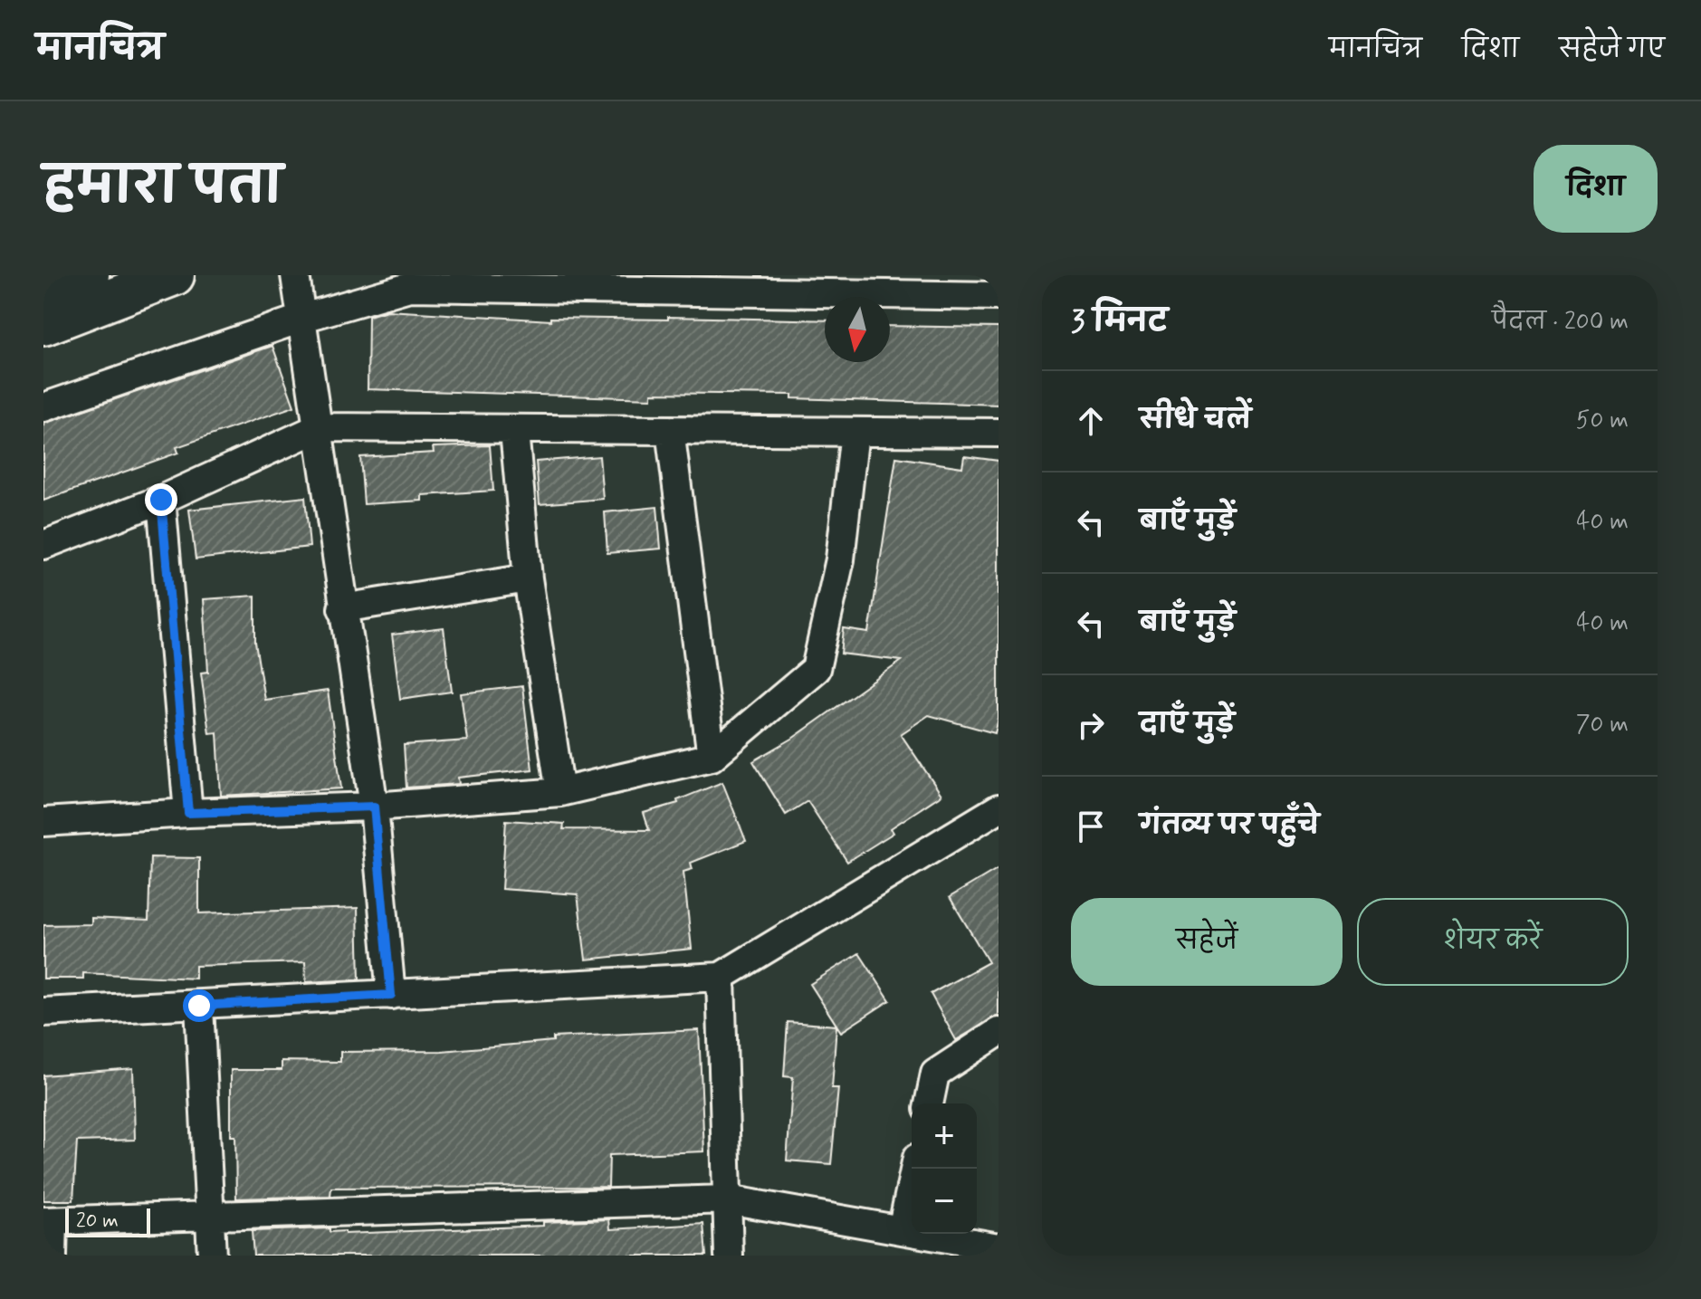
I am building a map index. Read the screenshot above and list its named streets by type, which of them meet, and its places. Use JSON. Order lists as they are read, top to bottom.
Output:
{
  "scale_bar": "20 m",
  "north": "bottom",
  "page": {
    "header": "मानचित्र",
    "nav": ["मानचित्र", "दिशा", "सहेजे गए"],
    "title": "हमारा पता",
    "buttons": [
      "दिशा",
      ["सहेजें", "शेयर करें"]
    ],
    "heading": ["3 मिनट", "पैदल · 200 m"],
    "list": [
      ["सीधे चलें", "50 m"],
      ["बाएँ मुड़ें", "40 m"],
      ["बाएँ मुड़ें", "40 m"],
      ["दाएँ मुड़ें", "70 m"],
      "गंतव्य पर पहुँचे"
    ],
    "map_buttons": ["+", "−"],
    "scale": "20 m"
  }
}
